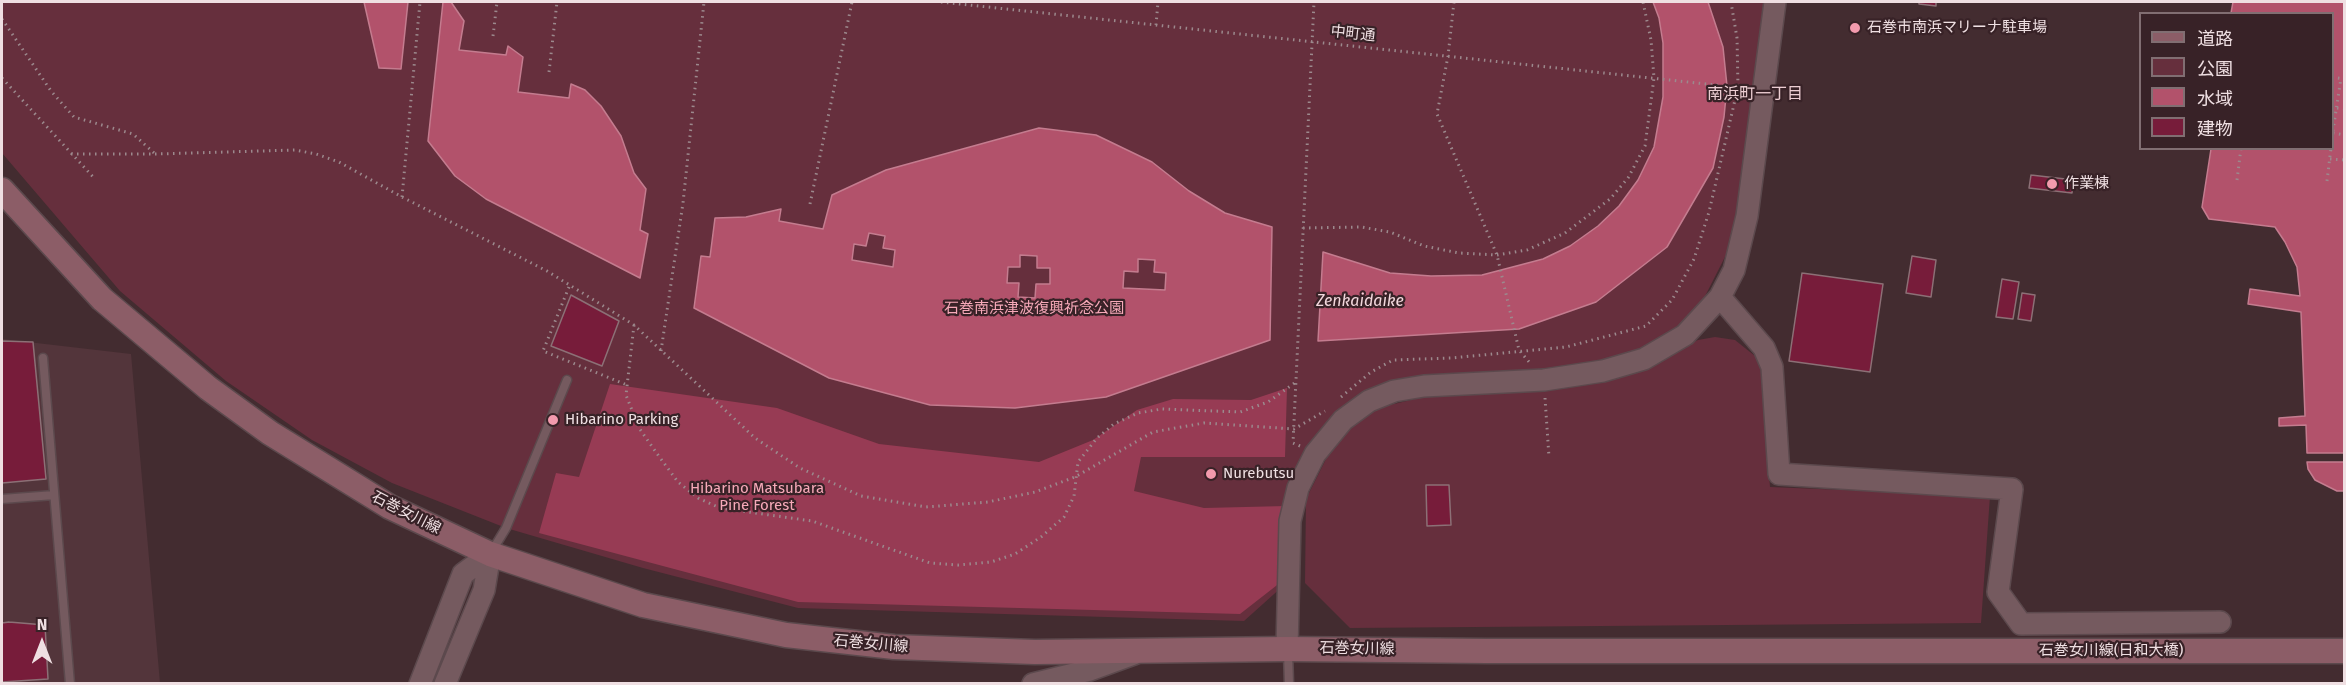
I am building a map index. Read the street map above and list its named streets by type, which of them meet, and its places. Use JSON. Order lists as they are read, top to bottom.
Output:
{
  "streets": {
    "main road": ["石巻女川線", "石巻女川線(日和大橋)"],
    "path": ["中町通"]
  },
  "crossings": [
    ["石巻女川線", "石巻女川線(日和大橋)"]
  ],
  "districts": ["南浜町一丁目"],
  "water": ["Zenkaidaike"],
  "parks": ["石巻南浜津波復興祈念公園", "Hibarino Matsubara Pine Forest"],
  "places": [
    "石巻市南浜マリーナ駐車場",
    "作業棟",
    "Hibarino Parking",
    "Nurebutsu"
  ],
  "legend": [
    "道路",
    "公園",
    "水域",
    "建物"
  ],
  "north": "top"
}
